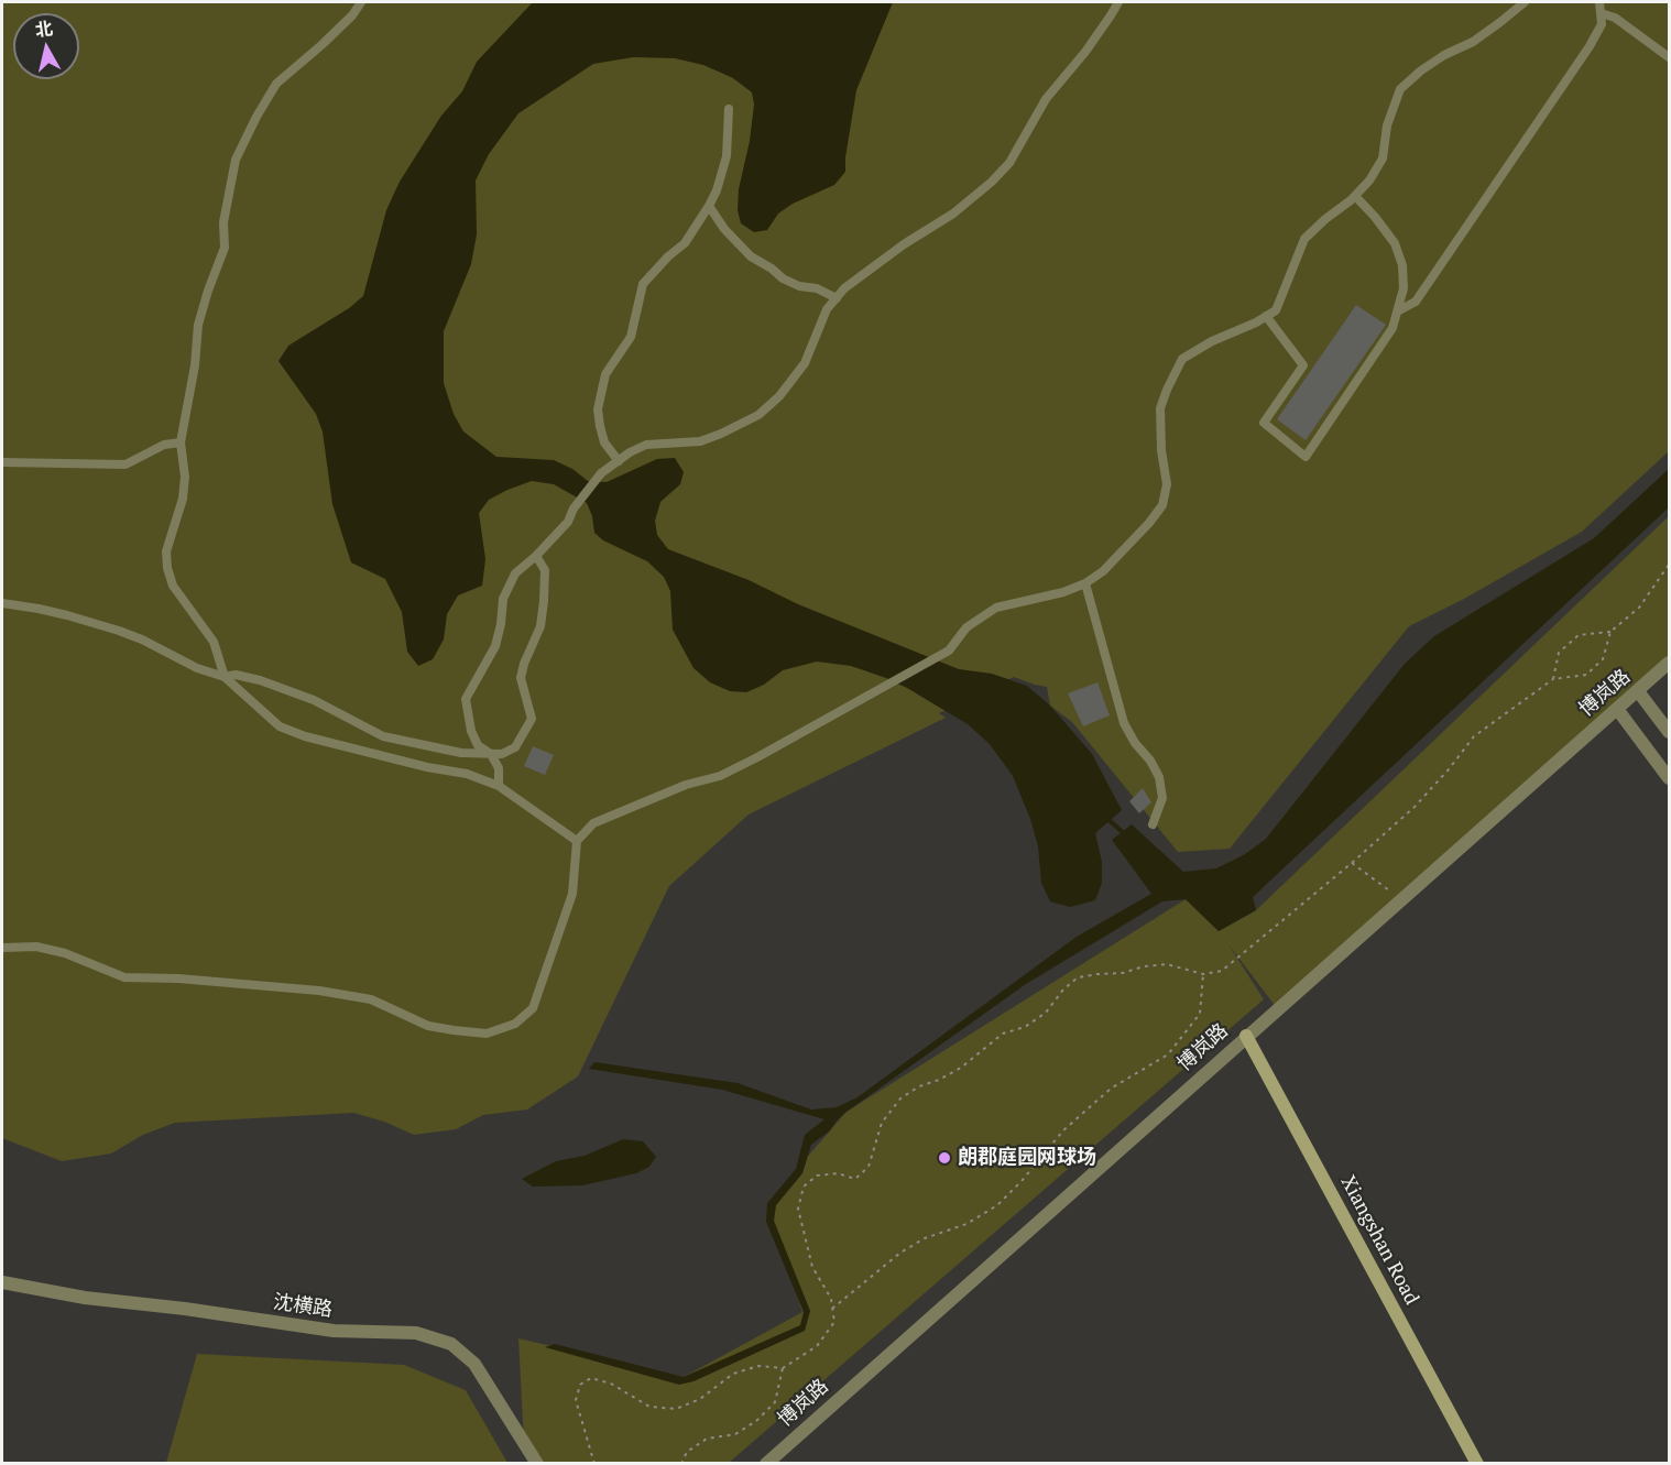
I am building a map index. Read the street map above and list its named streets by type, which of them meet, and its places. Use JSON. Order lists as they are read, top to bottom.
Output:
{
  "streets": {
    "main road": ["Xiangshan Road"],
    "street": ["博岚路", "沈横路"]
  },
  "crossings": [
    ["博岚路", "Xiangshan Road"]
  ],
  "places": ["朗郡庭园网球场"],
  "north": "top"
}
